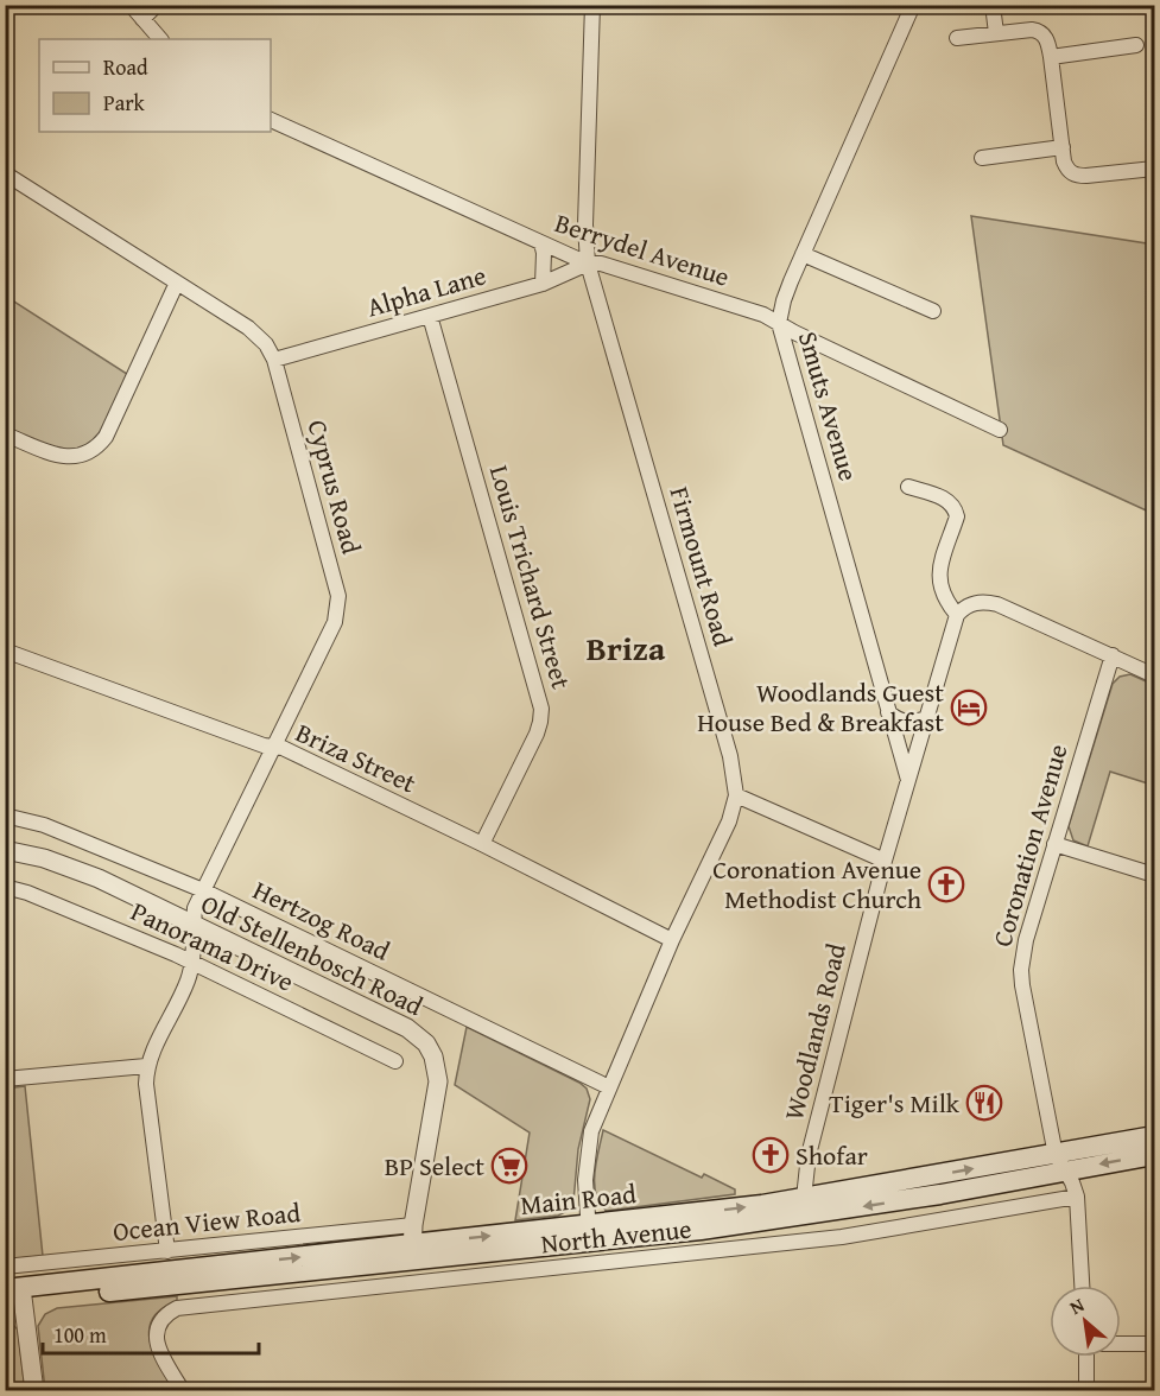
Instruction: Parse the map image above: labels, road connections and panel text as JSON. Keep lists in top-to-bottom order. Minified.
{"streets":{"main road":["Main Road"],"street":["Berrydel Avenue","Alpha Lane","Smuts Avenue","Cyprus Road","Firmount Road","Louis Trichard Street","Briza Street","Coronation Avenue","Hertzog Road","Panorama Drive","Old Stellenbosch Road","Woodlands Road","Ocean View Road","North Avenue"]},"crossings":[["Berrydel Avenue","Alpha Lane"],["Berrydel Avenue","Smuts Avenue"],["Berrydel Avenue","Firmount Road"],["Alpha Lane","Cyprus Road"],["Alpha Lane","Firmount Road"],["Alpha Lane","Louis Trichard Street"],["Smuts Avenue","Woodlands Road"],["Cyprus Road","Briza Street"],["Cyprus Road","Hertzog Road"],["Cyprus Road","Panorama Drive"],["Cyprus Road","Old Stellenbosch Road"],["Firmount Road","Briza Street"],["Firmount Road","Hertzog Road"],["Firmount Road","Main Road"],["Louis Trichard Street","Briza Street"],["Coronation Avenue","Main Road"],["Coronation Avenue","North Avenue"],["Old Stellenbosch Road","Main Road"],["Old Stellenbosch Road","Ocean View Road"],["Woodlands Road","Main Road"],["Main Road","Ocean View Road"]],"districts":["Briza"],"places":{"hotel":["Woodlands Guest House Bed & Breakfast"],"church":["Coronation Avenue Methodist Church","Shofar"],"restaurant":["Tiger's Milk"],"supermarket":["BP Select"]},"legend":["Road","Park"],"scale_bar":"100 m","north":"top left"}
